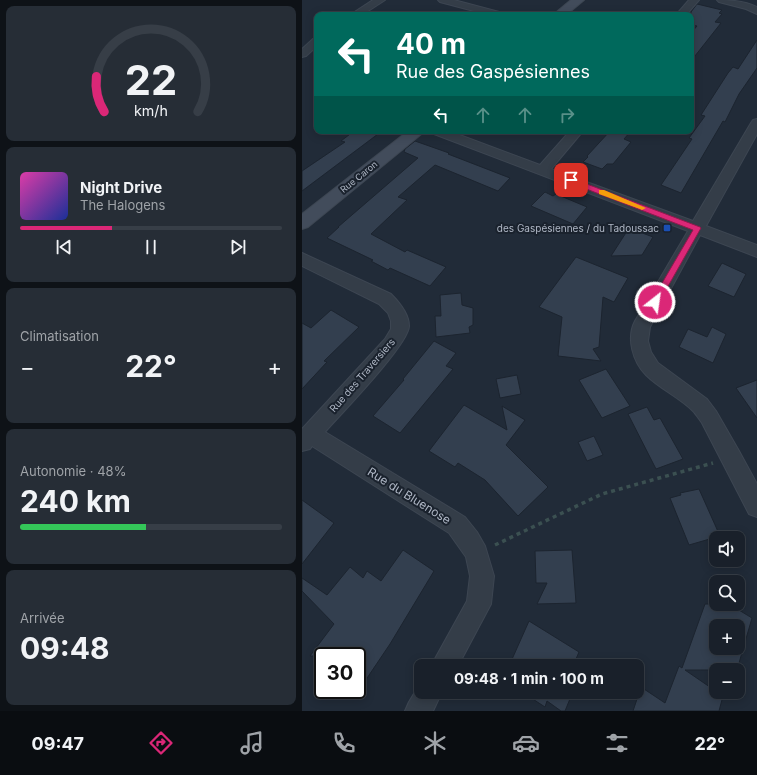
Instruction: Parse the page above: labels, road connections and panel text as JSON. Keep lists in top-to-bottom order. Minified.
{"streets":{"street":["Rue Caron","Rue des Traversiers","Rue du Bluenose"]},"crossings":[["Rue des Traversiers","Rue du Bluenose"]],"places":{"transit":["des Gaspésiennes / du Tadoussac"]},"page":{"turn":["40 m","Rue des Gaspésiennes"],"song":["Night Drive","The Halogens"],"tile":["Climatisation",["Autonomie · 48%","240 km"],["Arrivée","09:48"]],"heat":["−","22°","+"],"map_buttons":["+","−"],"limit":"30","trip":"09:48 · 1 min · 100 m","tabs":["09:47","22°"],"gauge":["22","km/h"]}}
